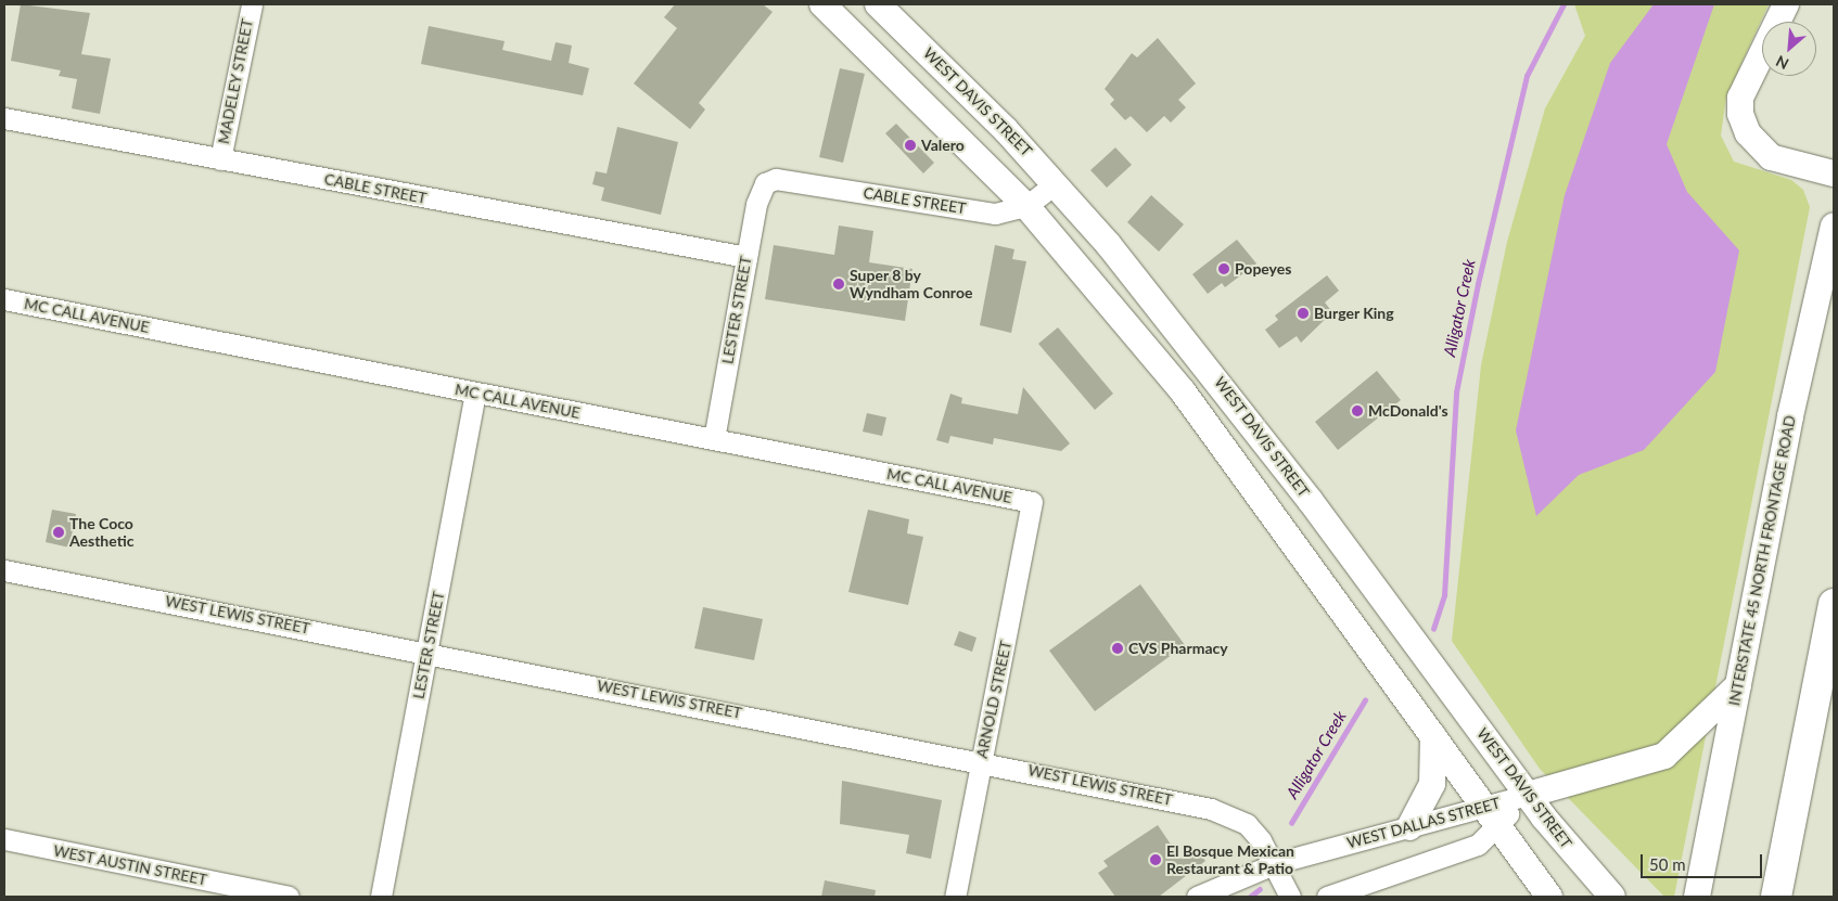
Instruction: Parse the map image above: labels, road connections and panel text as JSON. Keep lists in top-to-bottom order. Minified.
{"streets":{"main road":["WEST DAVIS STREET","INTERSTATE 45 NORTH FRONTAGE ROAD"],"street":["MADELEY STREET","CABLE STREET","LESTER STREET","MC CALL AVENUE","WEST LEWIS STREET","ARNOLD STREET","WEST DALLAS STREET","WEST AUSTIN STREET"]},"crossings":[["MADELEY STREET","CABLE STREET"],["WEST DAVIS STREET","CABLE STREET"],["WEST DAVIS STREET","WEST DALLAS STREET"],["CABLE STREET","LESTER STREET"],["LESTER STREET","MC CALL AVENUE"],["LESTER STREET","WEST LEWIS STREET"],["MC CALL AVENUE","ARNOLD STREET"],["WEST LEWIS STREET","ARNOLD STREET"],["WEST LEWIS STREET","WEST DALLAS STREET"]],"water":["Alligator Creek"],"places":["Valero","Popeyes","Super 8 by Wyndham Conroe","Burger King","McDonald's","The Coco Aesthetic","CVS Pharmacy","El Bosque Mexican Restaurant & Patio"],"scale_bar":"50 m","north":"bottom left"}
